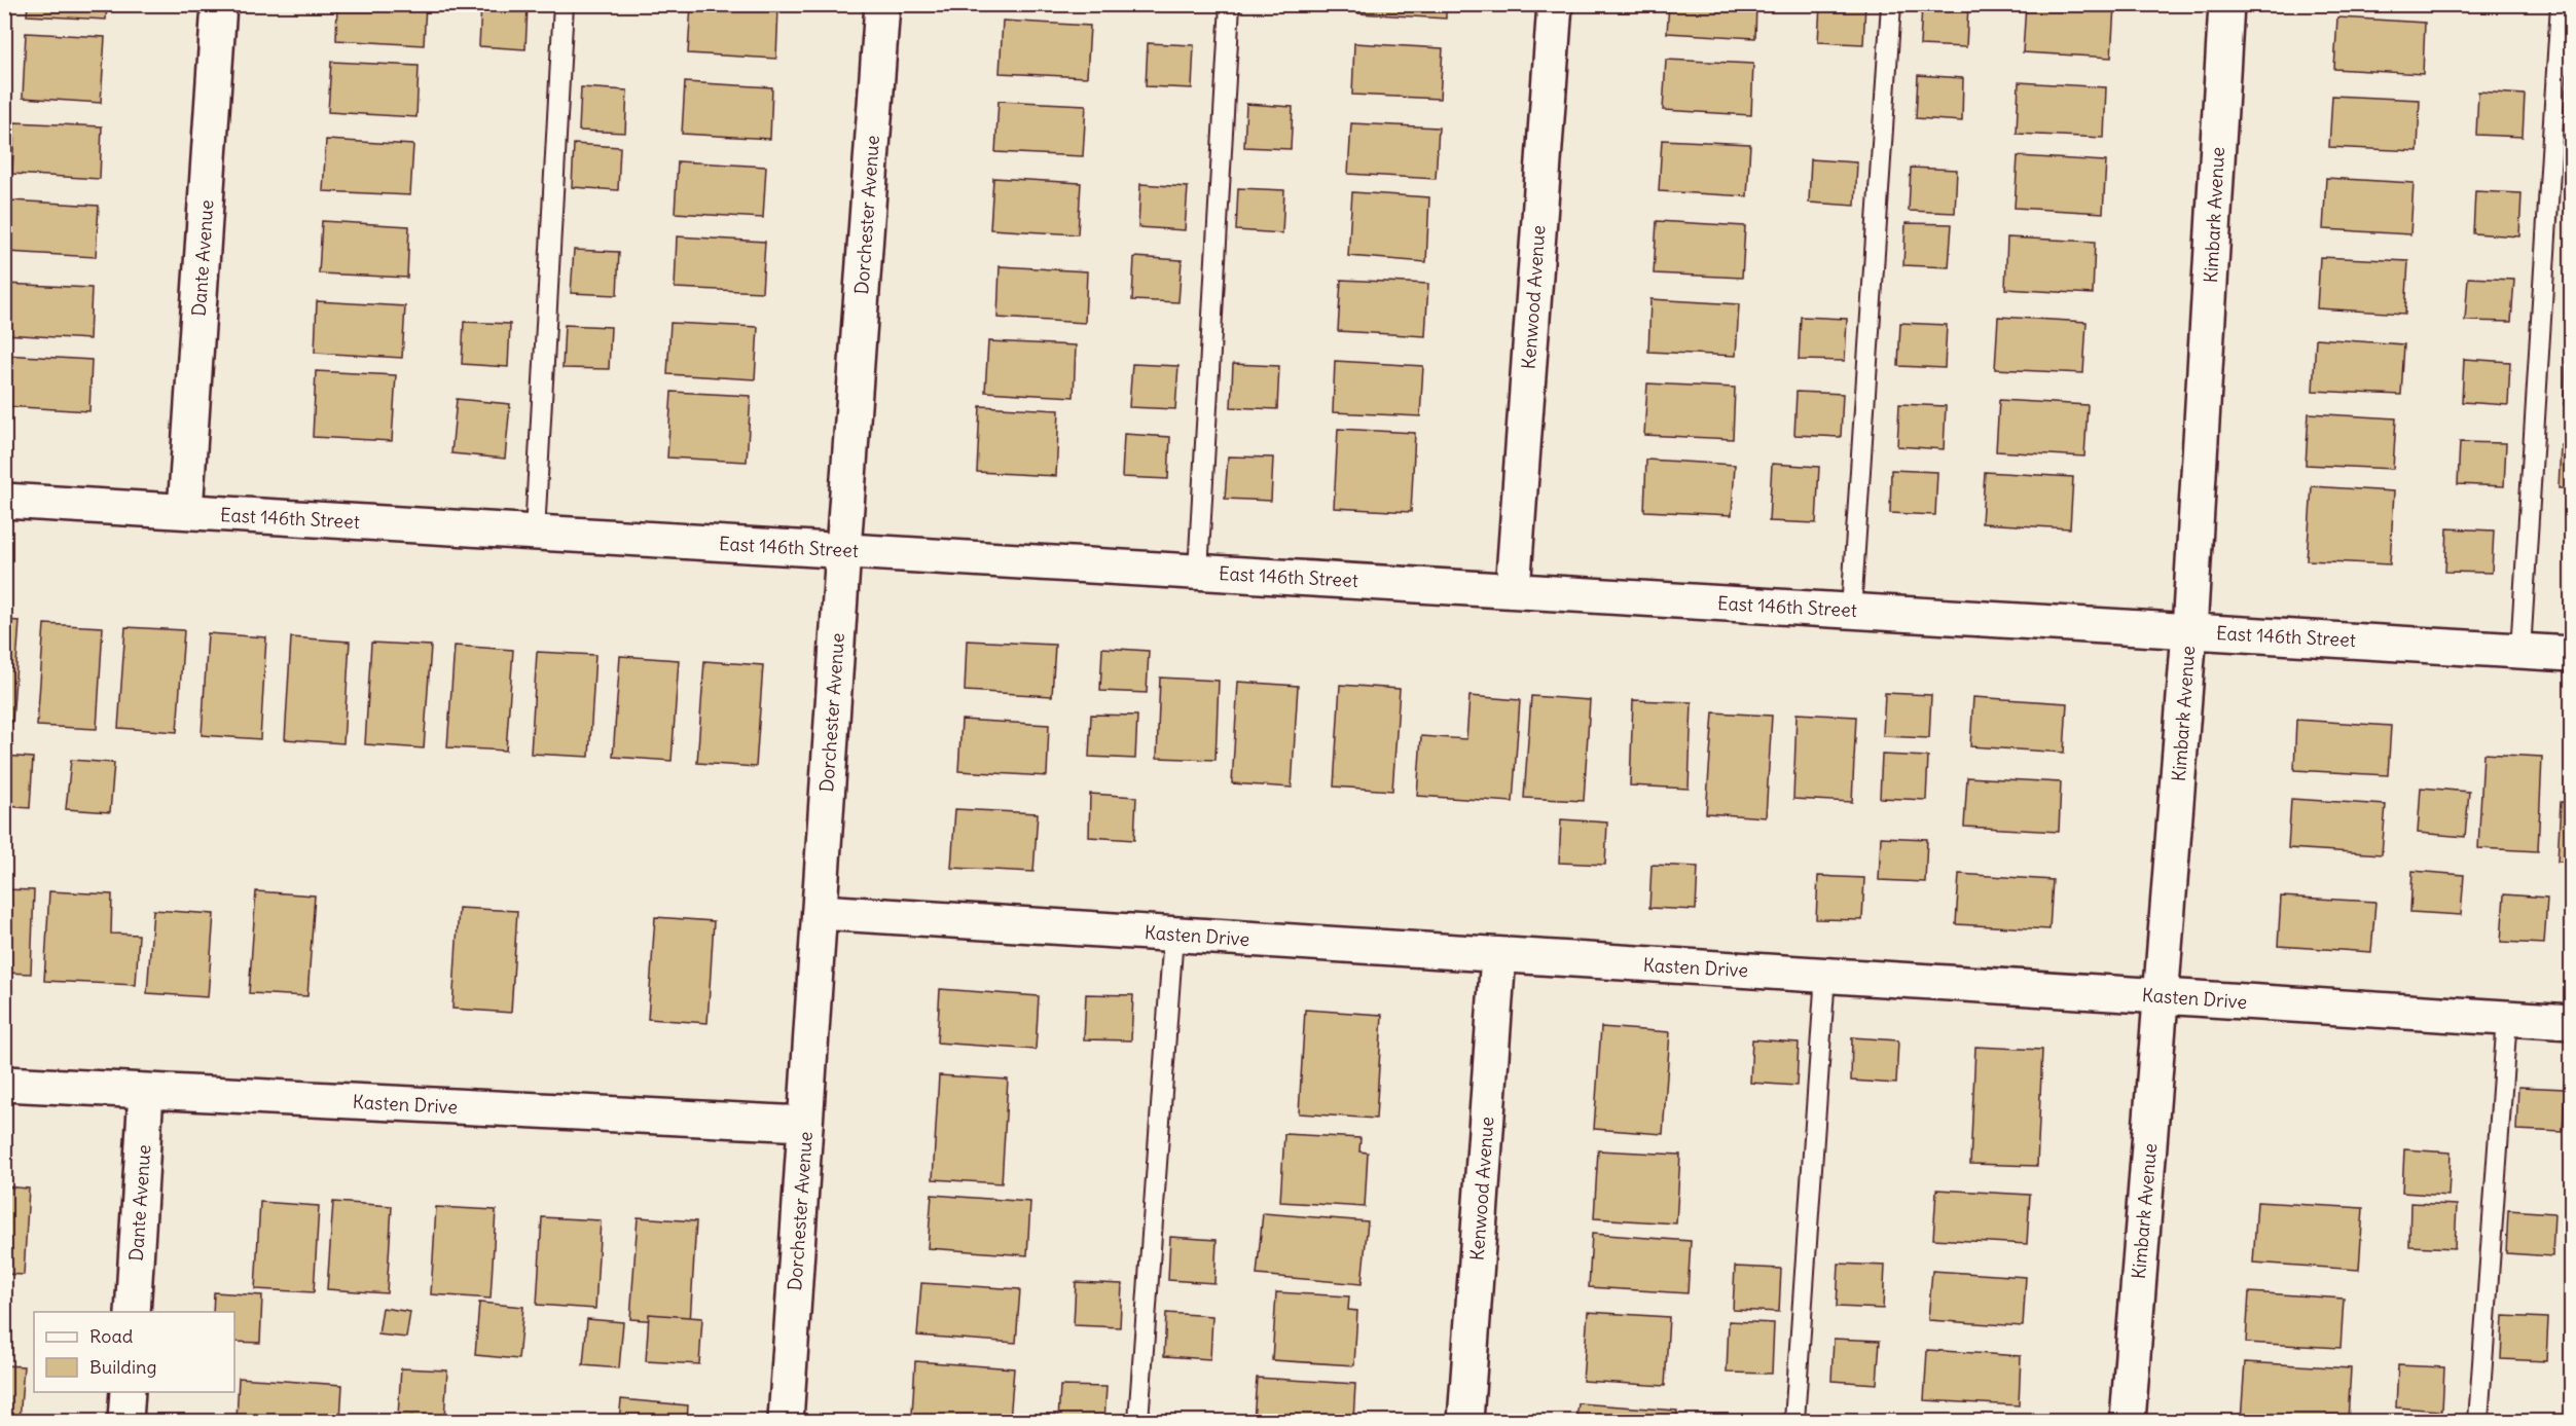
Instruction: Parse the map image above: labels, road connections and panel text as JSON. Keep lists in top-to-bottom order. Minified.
{"streets":{"street":["Dorchester Avenue","Kimbark Avenue","Dante Avenue","Kenwood Avenue","East 146th Street","Kasten Drive"]},"crossings":[["Dorchester Avenue","East 146th Street"],["Dorchester Avenue","Kasten Drive"],["Kimbark Avenue","East 146th Street"],["Kimbark Avenue","Kasten Drive"],["Dante Avenue","East 146th Street"],["Dante Avenue","Kasten Drive"],["Kenwood Avenue","East 146th Street"],["Kenwood Avenue","Kasten Drive"]],"legend":["Road","Building"]}
